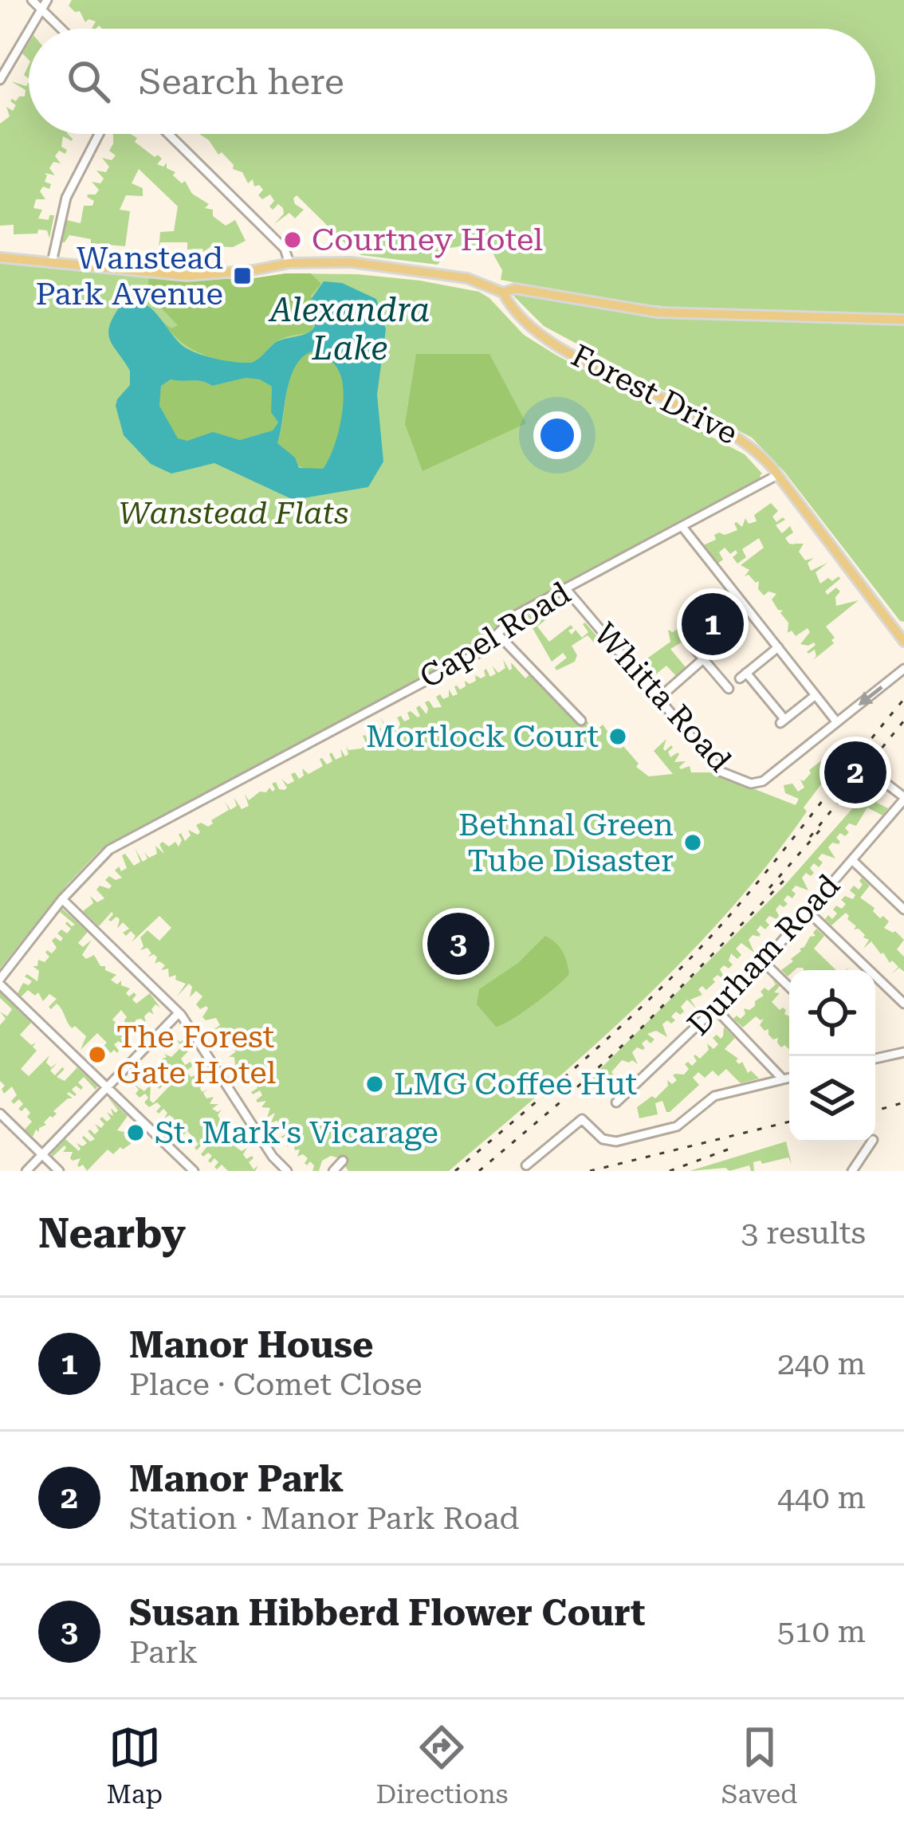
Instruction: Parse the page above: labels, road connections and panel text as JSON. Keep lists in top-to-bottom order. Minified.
{"streets":{"main road":["Forest Drive"],"street":["Capel Road","Whitta Road","Durham Road"]},"crossings":[["Forest Drive","Capel Road"],["Capel Road","Whitta Road"]],"water":["Alexandra Lake"],"parks":["Wanstead Flats"],"places":{"other":["Courtney Hotel","Mortlock Court","Bethnal Green Tube Disaster","The Forest Gate Hotel","LMG Coffee Hut","St. Mark's Vicarage"],"transit":["Wanstead Park Avenue"]},"page":{"search":"Search here","pins":["1","2","3"],"heading":["Nearby","3 results"],"list":[{"mark":"1","name":"Manor House","note":"Place · Comet Close","value":"240 m"},{"mark":"2","name":"Manor Park","note":"Station · Manor Park Road","value":"440 m"},{"mark":"3","name":"Susan Hibberd Flower Court","note":"Park","value":"510 m"}],"nav":["Map","Directions","Saved"]}}
